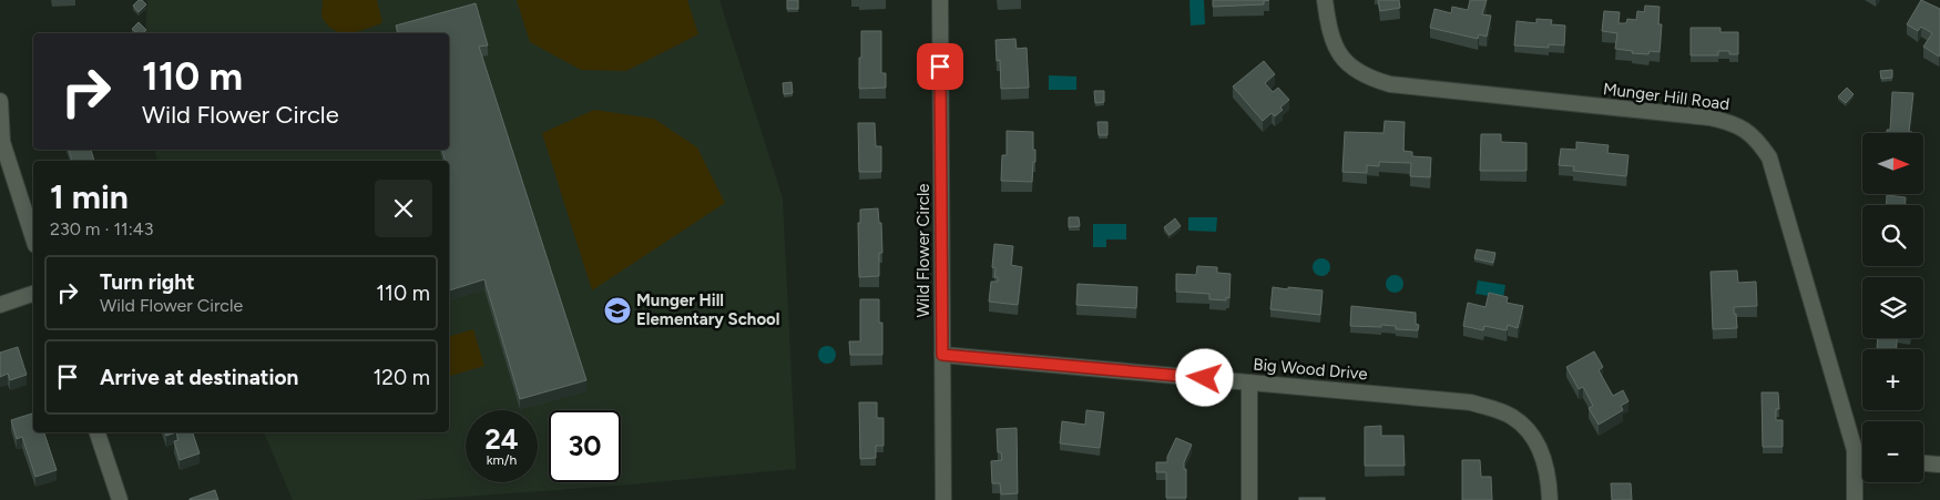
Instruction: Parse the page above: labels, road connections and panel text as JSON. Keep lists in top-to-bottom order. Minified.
{"streets":{"street":["Munger Hill Road","Wild Flower Circle","Big Wood Drive"]},"crossings":[["Wild Flower Circle","Big Wood Drive"]],"places":{"school or university":["Munger Hill Elementary School"]},"north":"right","page":{"turn":["110 m","Wild Flower Circle"],"map_buttons":["+","−"],"heading":["1 min","230 m · 11:43"],"list":[{"name":"Turn right","note":"Wild Flower Circle","value":"110 m"},{"name":"Arrive at destination","value":"120 m"}],"speed":"24 km/h","limit":"30"}}
